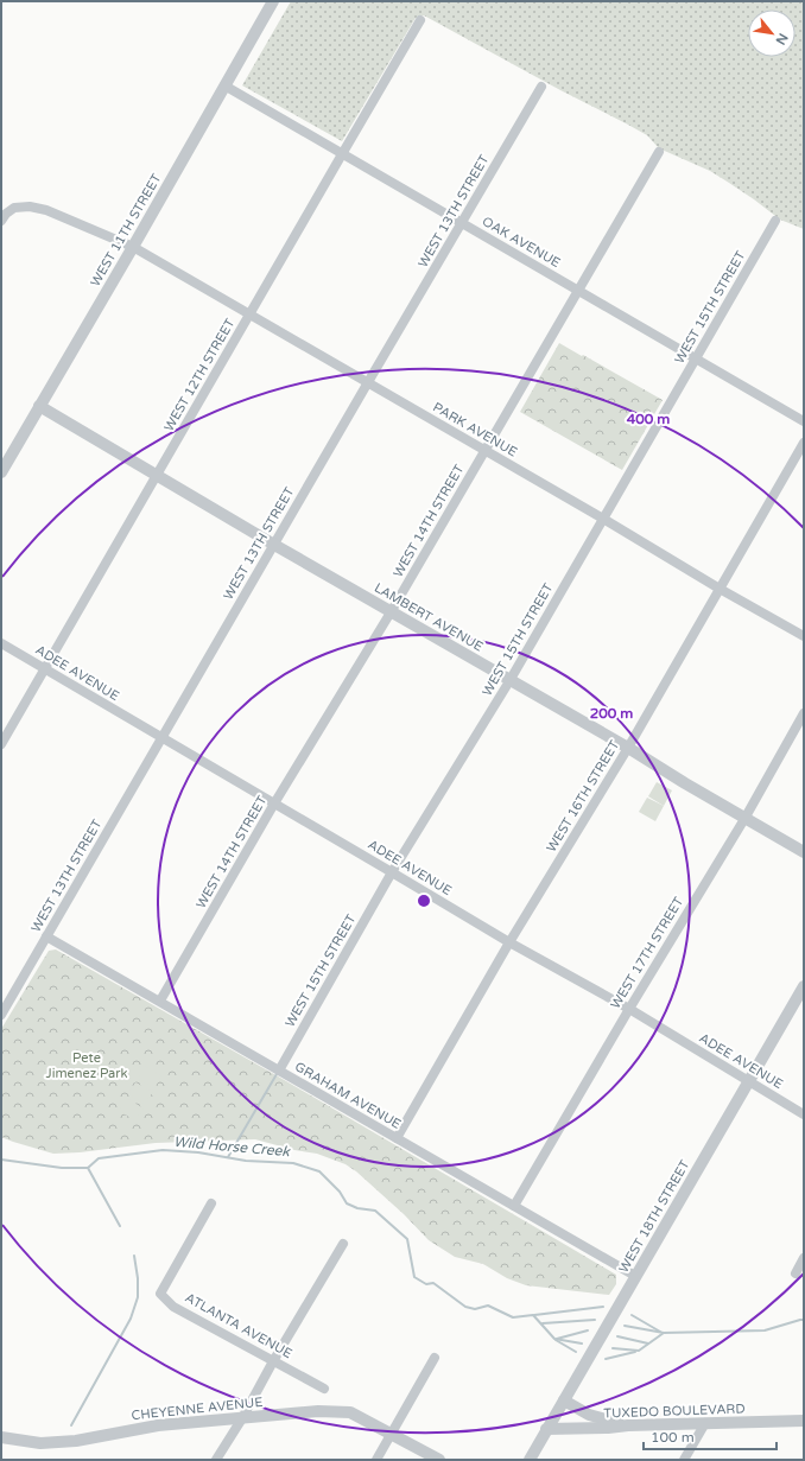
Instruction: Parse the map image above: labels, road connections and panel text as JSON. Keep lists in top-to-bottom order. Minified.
{"streets":{"street":["WEST 13TH STREET","WEST 11TH STREET","OAK AVENUE","WEST 15TH STREET","WEST 12TH STREET","PARK AVENUE","WEST 14TH STREET","LAMBERT AVENUE","ADEE AVENUE","WEST 16TH STREET","WEST 17TH STREET","GRAHAM AVENUE","WEST 18TH STREET","ATLANTA AVENUE","CHEYENNE AVENUE","TUXEDO BOULEVARD"]},"crossings":[["WEST 13TH STREET","OAK AVENUE"],["WEST 13TH STREET","PARK AVENUE"],["WEST 13TH STREET","LAMBERT AVENUE"],["WEST 13TH STREET","ADEE AVENUE"],["WEST 13TH STREET","GRAHAM AVENUE"],["WEST 11TH STREET","OAK AVENUE"],["WEST 11TH STREET","PARK AVENUE"],["WEST 11TH STREET","LAMBERT AVENUE"],["OAK AVENUE","WEST 15TH STREET"],["OAK AVENUE","WEST 12TH STREET"],["OAK AVENUE","WEST 14TH STREET"],["WEST 15TH STREET","PARK AVENUE"],["WEST 15TH STREET","LAMBERT AVENUE"],["WEST 15TH STREET","ADEE AVENUE"],["WEST 15TH STREET","GRAHAM AVENUE"],["WEST 12TH STREET","PARK AVENUE"],["WEST 12TH STREET","LAMBERT AVENUE"],["WEST 12TH STREET","ADEE AVENUE"],["PARK AVENUE","WEST 14TH STREET"],["PARK AVENUE","WEST 16TH STREET"],["WEST 14TH STREET","LAMBERT AVENUE"],["WEST 14TH STREET","ADEE AVENUE"],["WEST 14TH STREET","GRAHAM AVENUE"],["LAMBERT AVENUE","WEST 16TH STREET"],["LAMBERT AVENUE","WEST 17TH STREET"],["ADEE AVENUE","WEST 16TH STREET"],["ADEE AVENUE","WEST 17TH STREET"],["ADEE AVENUE","WEST 18TH STREET"],["WEST 16TH STREET","GRAHAM AVENUE"],["WEST 17TH STREET","GRAHAM AVENUE"],["GRAHAM AVENUE","WEST 18TH STREET"],["WEST 18TH STREET","TUXEDO BOULEVARD"]],"water":["Wild Horse Creek"],"parks":["Pete Jimenez Park"],"scale_bar":"100 m","north":"bottom right","rings":["400 m","200 m"]}
